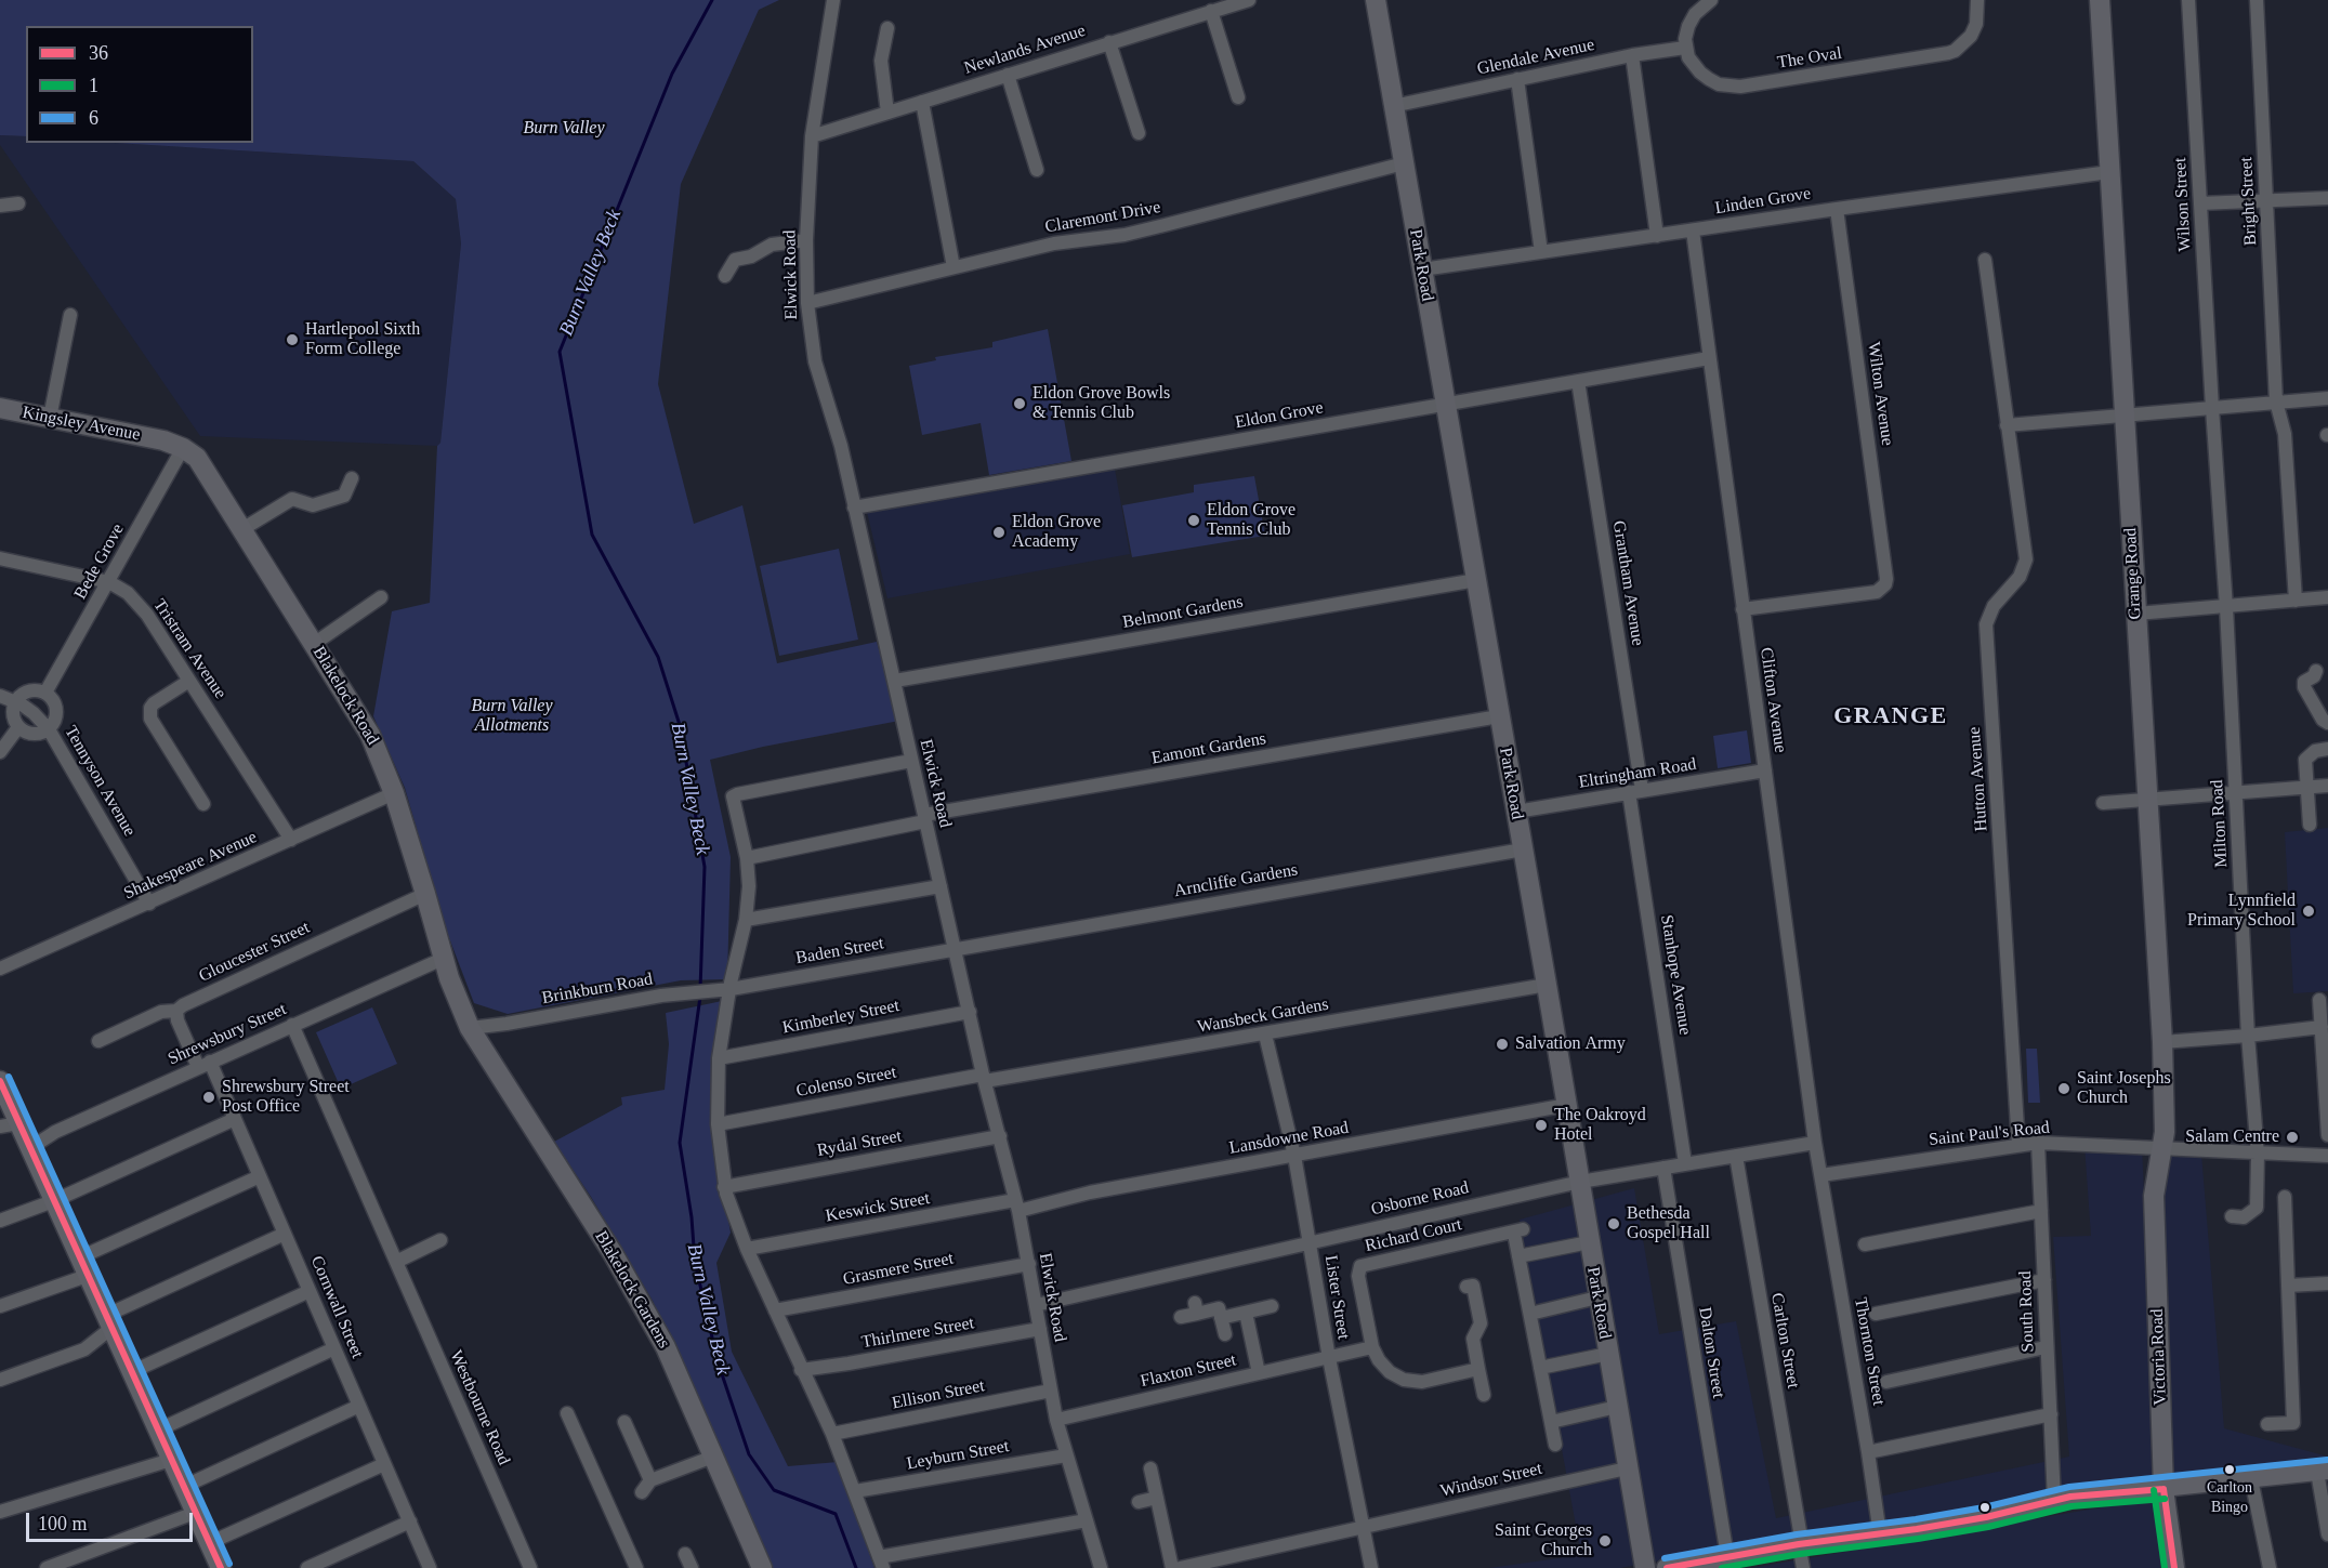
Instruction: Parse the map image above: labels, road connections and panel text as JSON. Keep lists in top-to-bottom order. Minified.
{"streets":{"street":["Newlands Avenue","Glendale Avenue","The Oval","Linden Grove","Bright Street","Wilson Street","Claremont Drive","Park Road","Elwick Road","Wilton Avenue","Eldon Grove","Kingsley Avenue","Bede Grove","Grange Road","Grantham Avenue","Belmont Gardens","Tristram Avenue","Blakelock Road","Clifton Avenue","Eamont Gardens","Eltringham Road","Hutton Avenue","Tennyson Avenue","Milton Road","Shakespeare Avenue","Arncliffe Gardens","Baden Street","Gloucester Street","Stanhope Avenue","Brinkburn Road","Wansbeck Gardens","Kimberley Street","Shrewsbury Street","Colenso Street","Saint Paul's Road","Lansdowne Road","Rydal Street","Osborne Road","Keswick Street","Richard Court","Grasmere Street","Blakelock Gardens","Lister Street","Cornwall Street","South Road","Thirlmere Street","Carlton Street","Thornton Street","Dalton Street","Victoria Road","Flaxton Street","Ellison Street","Westbourne Road","Leyburn Street","Windsor Street"]},"crossings":[["Newlands Avenue","Elwick Road"],["Glendale Avenue","The Oval"],["Glendale Avenue","Park Road"],["Linden Grove","Park Road"],["Linden Grove","Wilton Avenue"],["Linden Grove","Grange Road"],["Linden Grove","Clifton Avenue"],["Wilson Street","Milton Road"],["Claremont Drive","Park Road"],["Claremont Drive","Elwick Road"],["Park Road","Eldon Grove"],["Park Road","Belmont Gardens"],["Park Road","Eamont Gardens"],["Park Road","Eltringham Road"],["Park Road","Arncliffe Gardens"],["Park Road","Wansbeck Gardens"],["Park Road","Lansdowne Road"],["Park Road","Osborne Road"],["Park Road","Windsor Street"],["Elwick Road","Eldon Grove"],["Elwick Road","Belmont Gardens"],["Elwick Road","Eamont Gardens"],["Elwick Road","Arncliffe Gardens"],["Elwick Road","Baden Street"],["Elwick Road","Wansbeck Gardens"],["Elwick Road","Kimberley Street"],["Elwick Road","Colenso Street"],["Elwick Road","Lansdowne Road"],["Elwick Road","Rydal Street"],["Elwick Road","Osborne Road"],["Elwick Road","Keswick Street"],["Elwick Road","Grasmere Street"],["Elwick Road","Thirlmere Street"],["Elwick Road","Flaxton Street"],["Elwick Road","Ellison Street"],["Elwick Road","Leyburn Street"],["Wilton Avenue","Clifton Avenue"],["Eldon Grove","Grantham Avenue"],["Eldon Grove","Clifton Avenue"],["Kingsley Avenue","Blakelock Road"],["Bede Grove","Tristram Avenue"],["Bede Grove","Blakelock Road"],["Grange Road","Saint Paul's Road"],["Grange Road","Victoria Road"],["Grantham Avenue","Eltringham Road"],["Grantham Avenue","Stanhope Avenue"],["Tristram Avenue","Shakespeare Avenue"],["Blakelock Road","Shakespeare Avenue"],["Blakelock Road","Gloucester Street"],["Blakelock Road","Brinkburn Road"],["Blakelock Road","Shrewsbury Street"],["Blakelock Road","Blakelock Gardens"],["Clifton Avenue","Eltringham Road"],["Clifton Avenue","Saint Paul's Road"],["Clifton Avenue","Osborne Road"],["Clifton Avenue","Thornton Street"],["Eltringham Road","Stanhope Avenue"],["Hutton Avenue","Saint Paul's Road"],["Tennyson Avenue","Shakespeare Avenue"],["Milton Road","Saint Paul's Road"],["Arncliffe Gardens","Baden Street"],["Baden Street","Brinkburn Road"],["Gloucester Street","Cornwall Street"],["Stanhope Avenue","Osborne Road"],["Brinkburn Road","Blakelock Gardens"],["Wansbeck Gardens","Colenso Street"],["Wansbeck Gardens","Lister Street"],["Shrewsbury Street","Cornwall Street"],["Shrewsbury Street","Westbourne Road"],["Saint Paul's Road","South Road"],["Saint Paul's Road","Thornton Street"],["Saint Paul's Road","Victoria Road"],["Lansdowne Road","Keswick Street"],["Lansdowne Road","Lister Street"],["Osborne Road","Lister Street"],["Osborne Road","Carlton Street"],["Osborne Road","Dalton Street"],["Richard Court","Flaxton Street"],["Lister Street","Flaxton Street"],["Lister Street","Windsor Street"]],"districts":["GRANGE"],"water":["Burn Valley Beck"],"parks":["Burn Valley","Burn Valley Allotments"],"places":["Hartlepool Sixth Form College","Eldon Grove Bowls & Tennis Club","Eldon Grove Tennis Club","Eldon Grove Academy","Lynnfield Primary School","Salvation Army","Saint Josephs Church","Shrewsbury Street Post Office","The Oakroyd Hotel","Salam Centre","Bethesda Gospel Hall","Carlton Bingo","Saint Georges Church"],"lines":["transit line 6","transit line 36","transit line 1"],"legend":["36","1","6"],"scale_bar":"100 m"}
